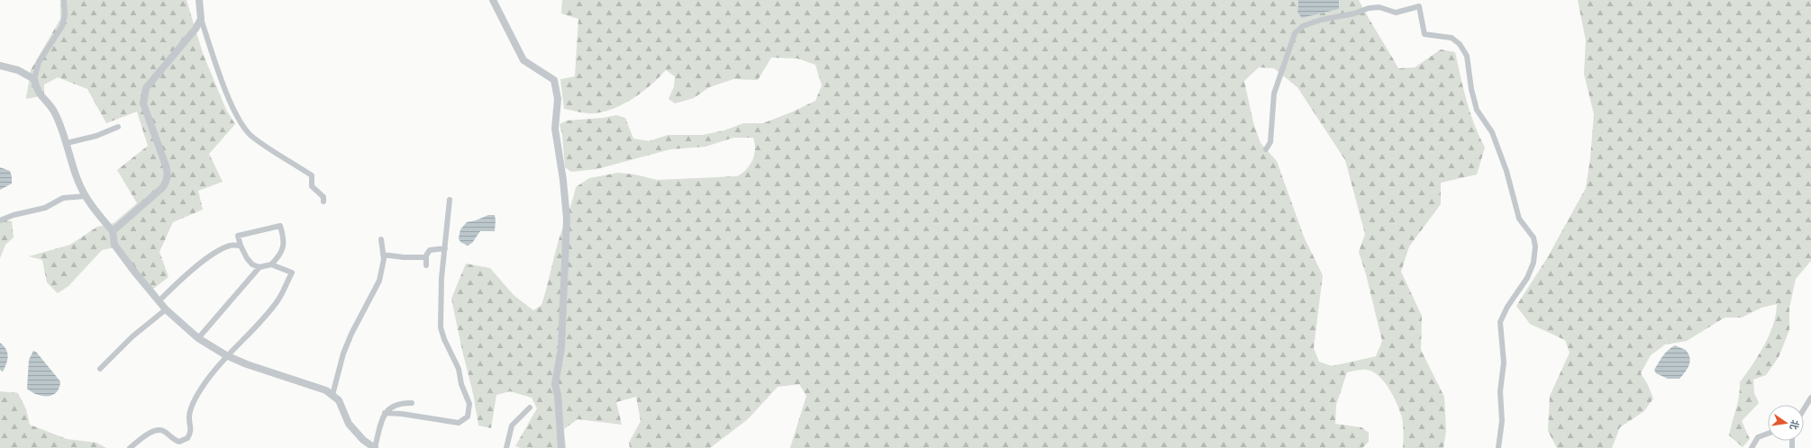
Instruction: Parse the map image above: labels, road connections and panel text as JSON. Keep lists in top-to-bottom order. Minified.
{"north":"right"}
